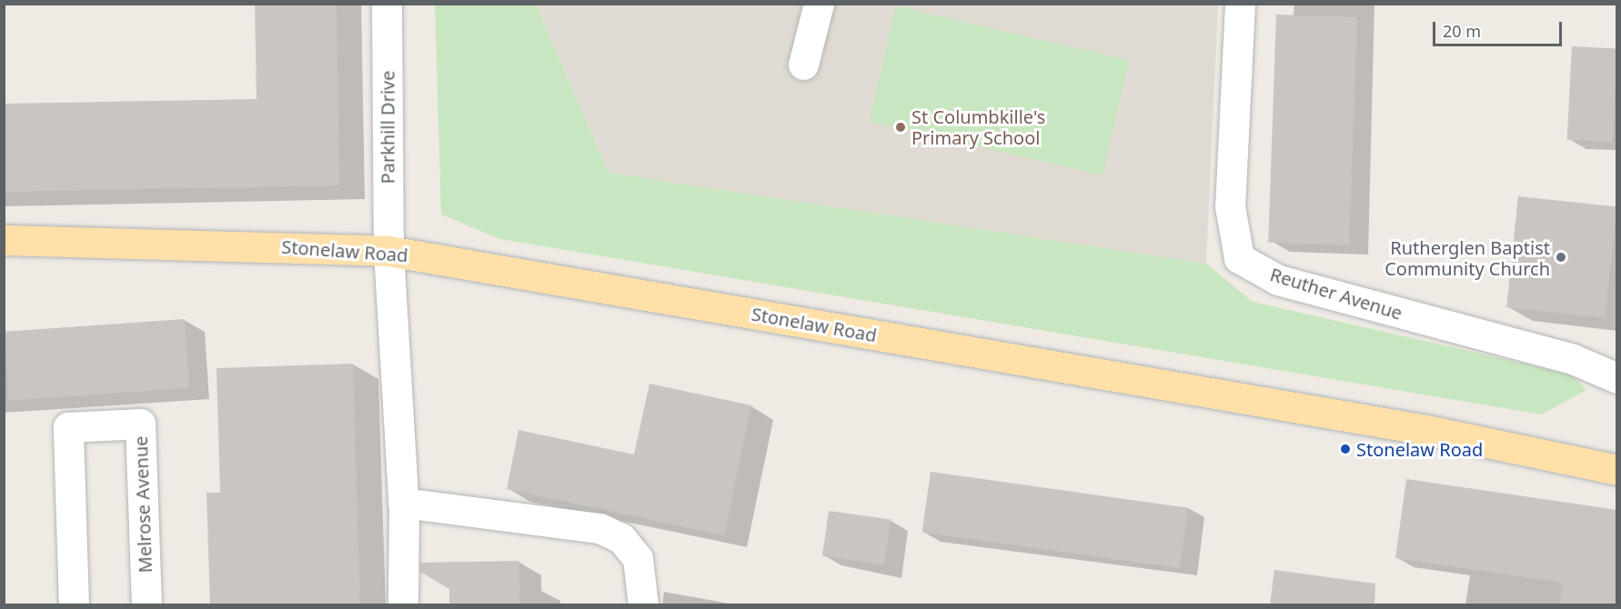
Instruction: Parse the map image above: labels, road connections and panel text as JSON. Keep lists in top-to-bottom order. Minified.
{"streets":{"main road":["Stonelaw Road"],"street":["Parkhill Drive","Reuther Avenue","Melrose Avenue"]},"crossings":[["Parkhill Drive","Stonelaw Road"]],"places":["St Columbkille's Primary School","Rutherglen Baptist Community Church","Stonelaw Road"],"scale_bar":"20 m"}
